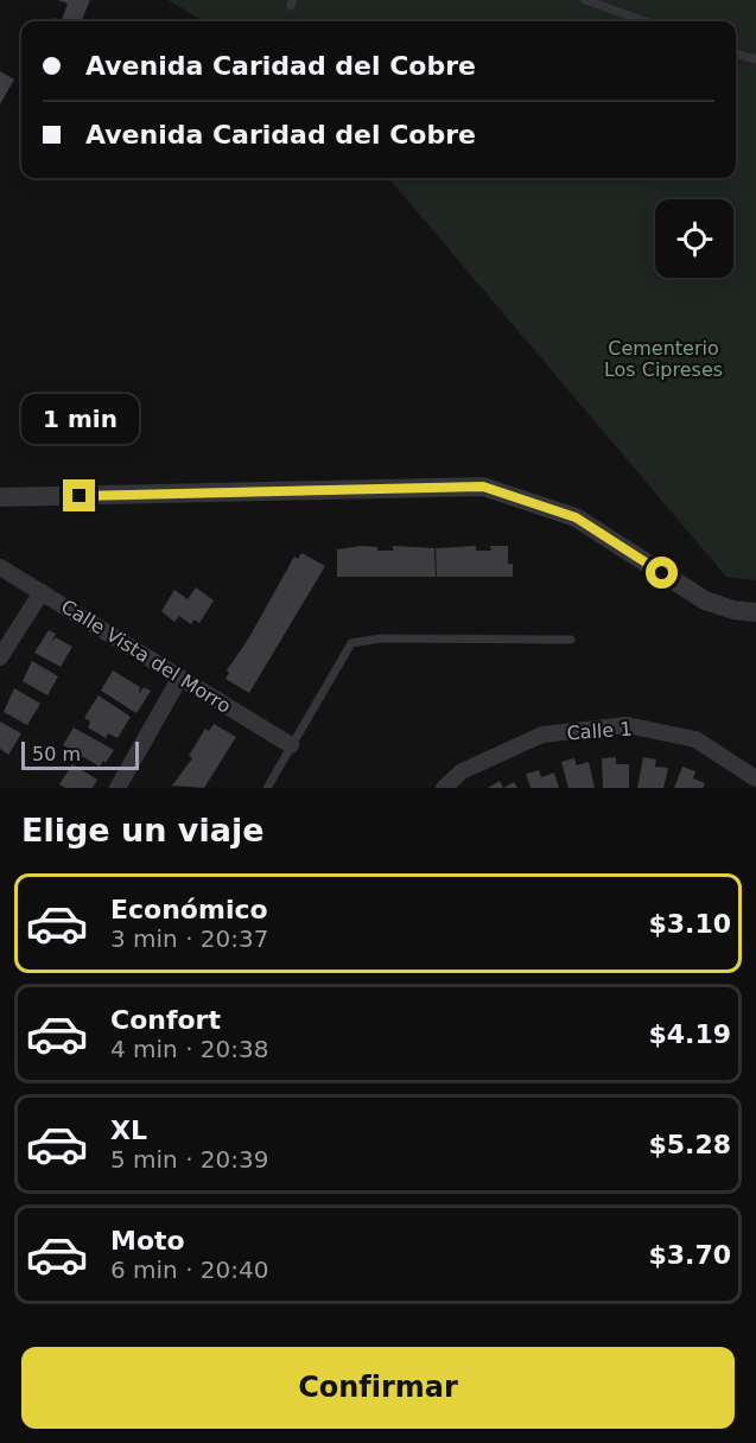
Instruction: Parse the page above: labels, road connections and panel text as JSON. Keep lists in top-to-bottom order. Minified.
{"streets":{"street":["Calle Vista del Morro","Calle 1"]},"parks":["Cementerio Los Cipreses"],"scale_bar":"50 m","page":{"banner":["Avenida Caridad del Cobre","Avenida Caridad del Cobre"],"bubble":"1 min","scale":"50 m","heading":"Elige un viaje","list":[{"name":"Económico","note":"3 min · 20:37","value":"$3.10"},{"name":"Confort","note":"4 min · 20:38","value":"$4.19"},{"name":"XL","note":"5 min · 20:39","value":"$5.28"},{"name":"Moto","note":"6 min · 20:40","value":"$3.70"}],"buttons":"Confirmar"}}
